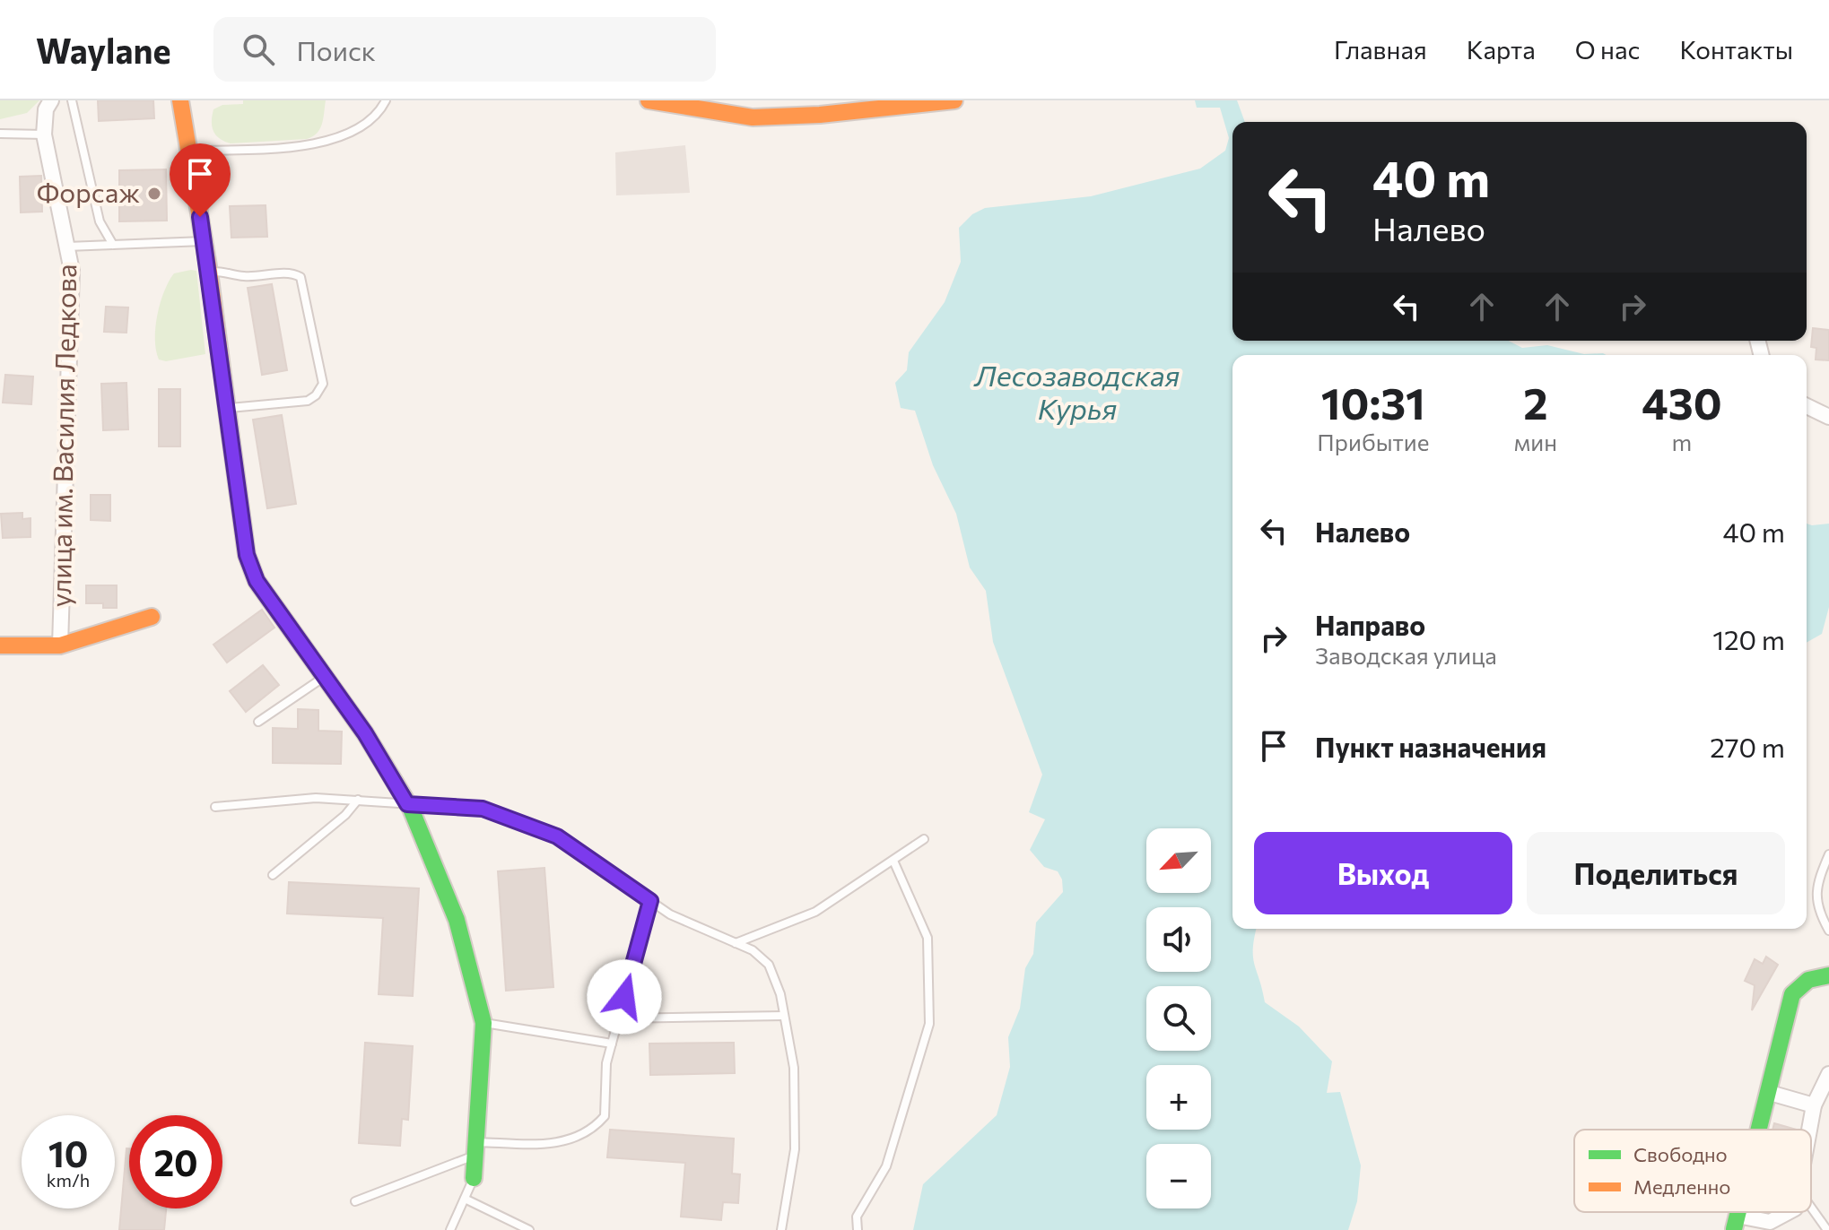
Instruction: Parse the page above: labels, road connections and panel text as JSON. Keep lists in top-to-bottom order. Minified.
{"streets":{"street":["улица им. Василия Ледкова"]},"water":["Лесозаводская Курья"],"places":["Форсаж"],"legend":["Свободно","Медленно"],"north":"bottom left","page":{"header":"Waylane","search":"Поиск","nav":["Главная","Карта","О нас","Контакты"],"turn":["40 m","Налево"],"eta":["10:31","Прибытие","2","мин","430","m"],"list":[{"name":"Налево","value":"40 m"},{"name":"Направо","note":"Заводская улица","value":"120 m"},{"name":"Пункт назначения","value":"270 m"}],"buttons":["Выход","Поделиться"],"map_buttons":["+","−"],"speed":"10 km/h","limit":"20"}}
